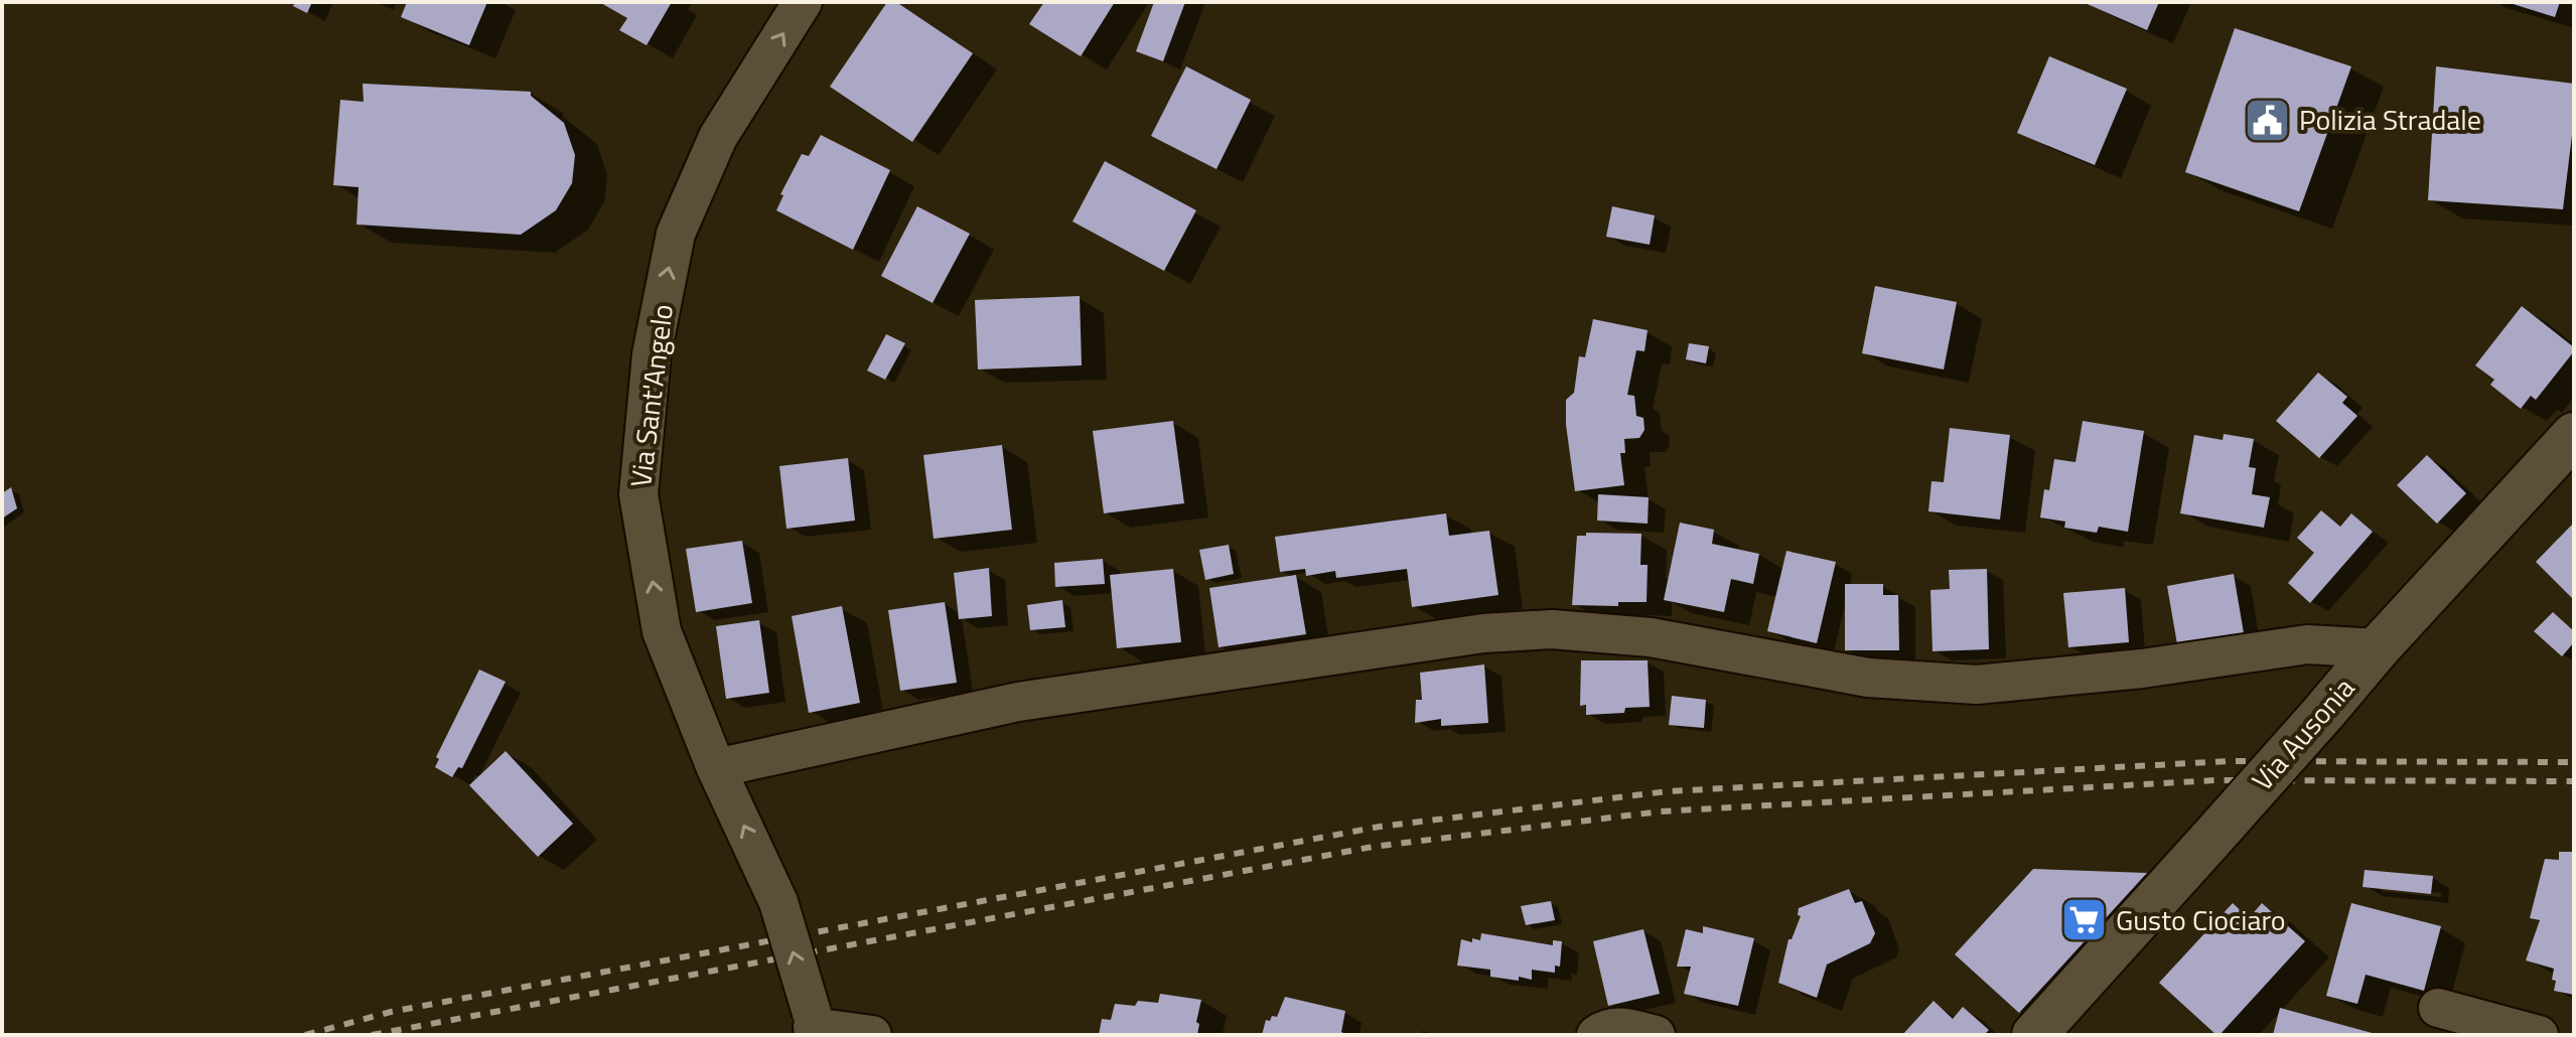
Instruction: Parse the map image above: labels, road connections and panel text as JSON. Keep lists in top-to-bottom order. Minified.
{"streets":{"street":["Via Sant'Angelo","Via Ausonia"]},"one_way":["Via Sant'Angelo"],"places":{"public building":["Polizia Stradale"],"supermarket":["Gusto Ciociaro"]}}
